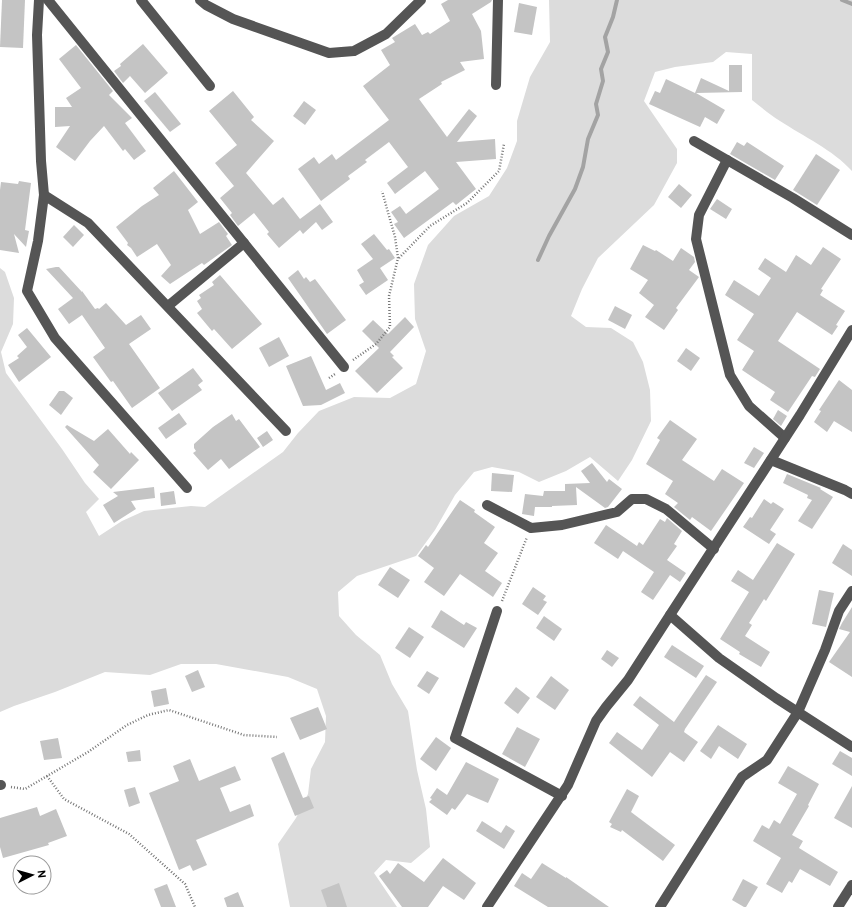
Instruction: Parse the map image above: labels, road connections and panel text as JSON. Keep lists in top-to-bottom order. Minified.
{"north":"right"}
